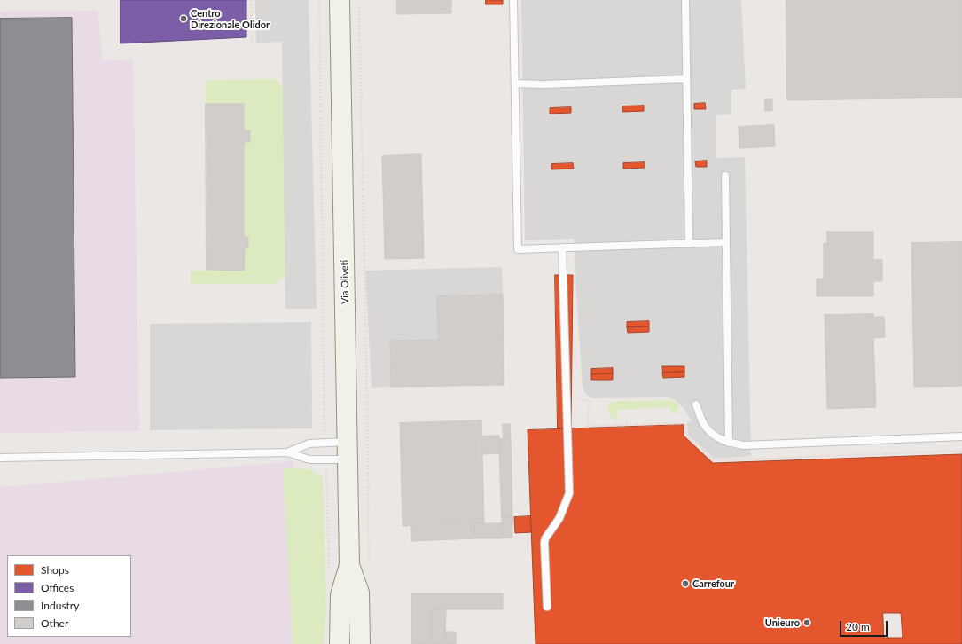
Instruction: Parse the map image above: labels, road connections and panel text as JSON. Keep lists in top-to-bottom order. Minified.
{"streets":{"main road":["Via Oliveti"]},"places":["Centro Direzionale Olidor","Carrefour","Unieuro"],"legend":["Shops","Offices","Industry","Other"],"scale_bar":"20 m"}
